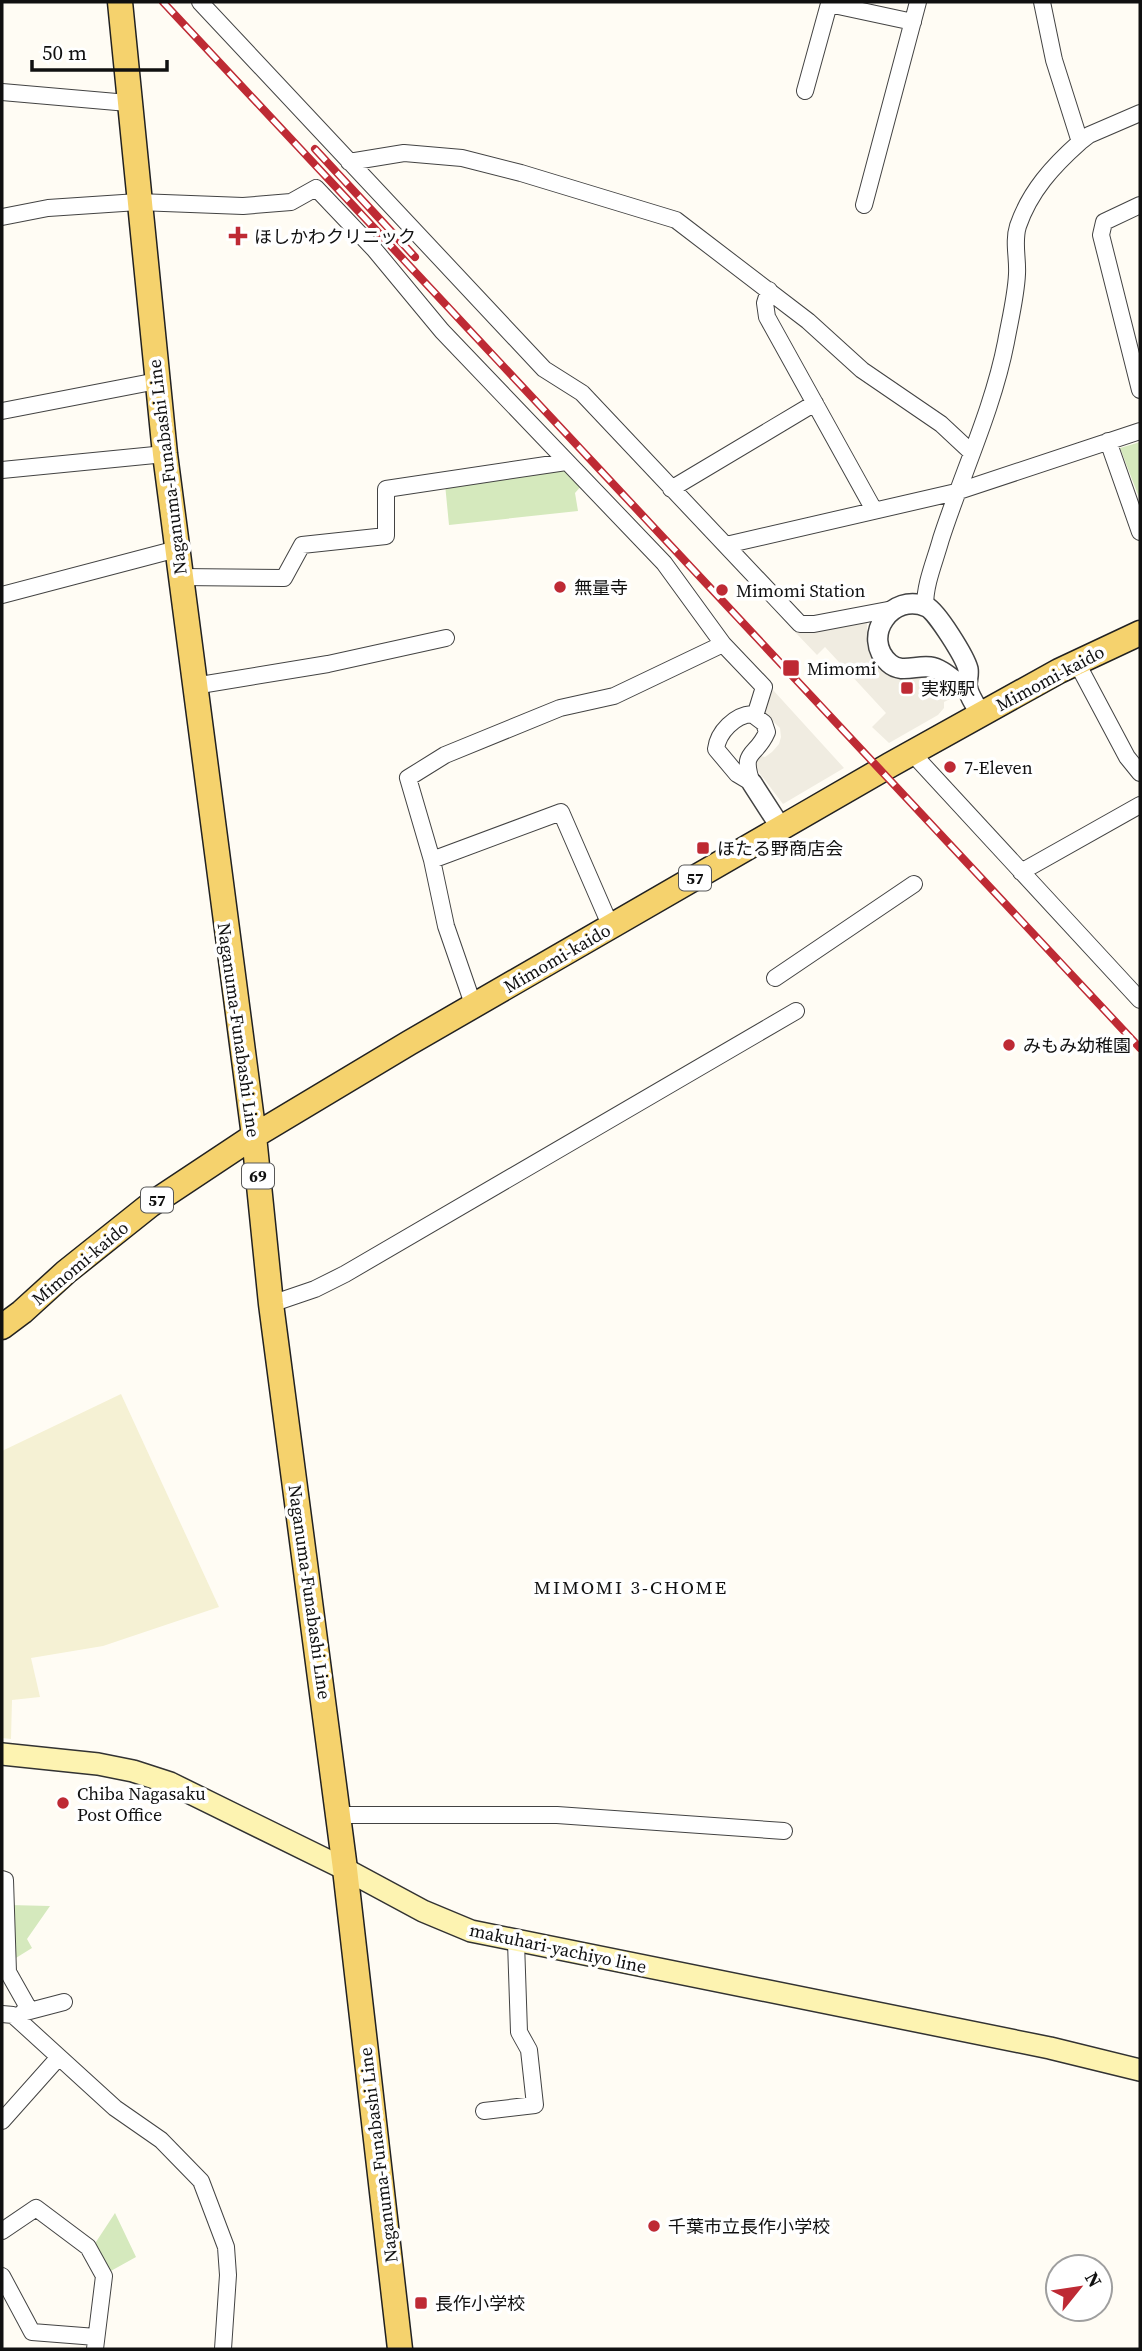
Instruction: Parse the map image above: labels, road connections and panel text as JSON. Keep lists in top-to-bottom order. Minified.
{"streets":{"main road":["Naganuma-Funabashi Line","Mimomi-kaido","57","69","makuhari-yachiyo line"]},"crossings":[["Naganuma-Funabashi Line","Mimomi-kaido"],["Naganuma-Funabashi Line","makuhari-yachiyo line"]],"districts":["MIMOMI 3-CHOME"],"places":{"health":["ほしかわクリニック"],"other":["無量寺","Mimomi Station","7-Eleven","みもみ幼稚園","Chiba Nagasaku Post Office","千葉市立長作小学校"],"transit":["Mimomi","実籾駅","ほたる野商店会","長作小学校"]},"scale_bar":"50 m","north":"top right"}
